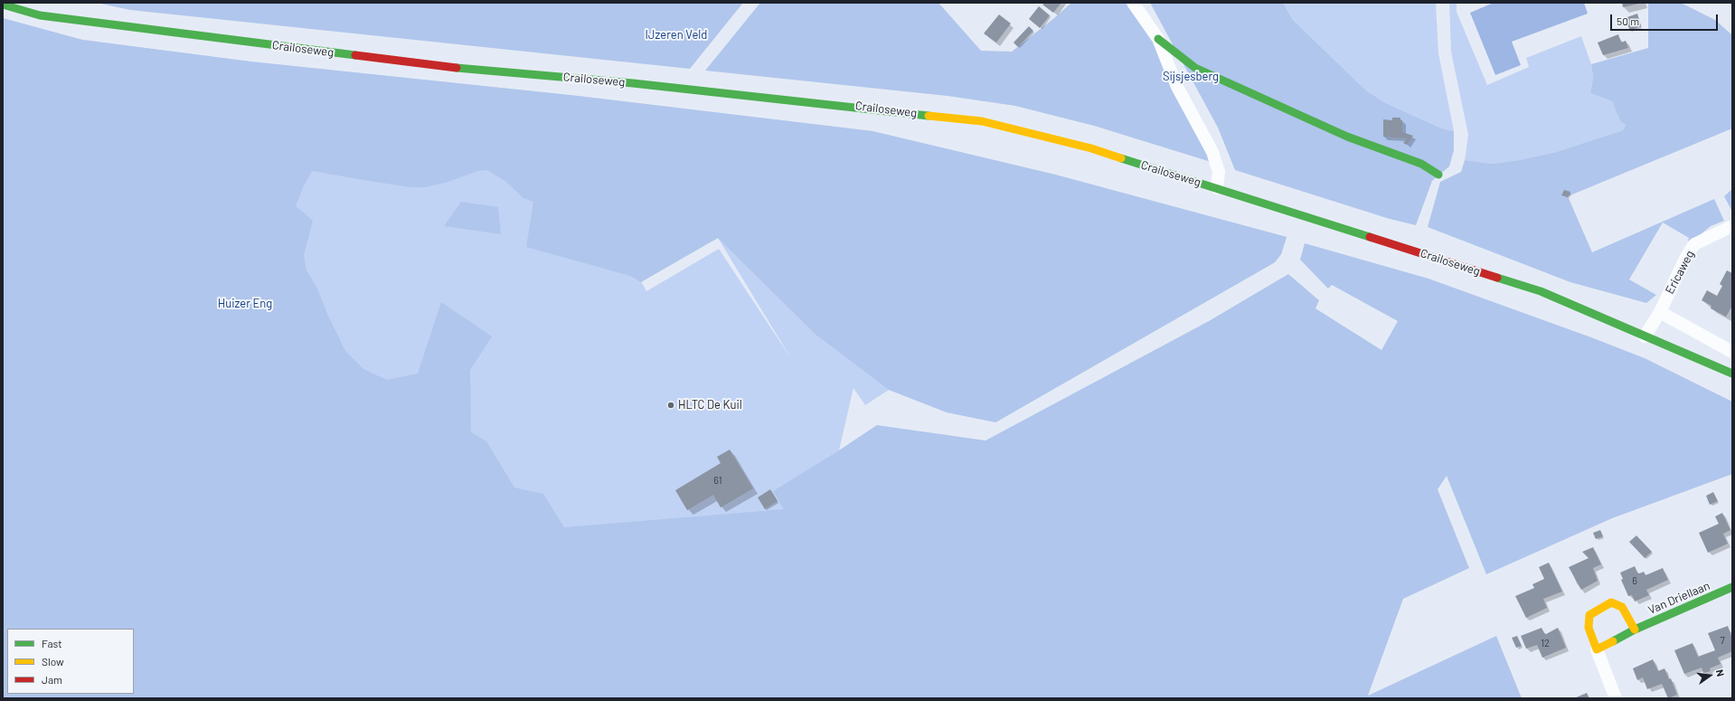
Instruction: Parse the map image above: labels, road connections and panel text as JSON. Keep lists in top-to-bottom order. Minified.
{"streets":{"main road":["Crailoseweg","Van Driellaan"],"street":["Ericaweg"]},"crossings":[["Crailoseweg","Ericaweg"]],"parks":["IJzeren Veld","Sijsjesberg","Huizer Eng"],"places":["HLTC De Kuil"],"house_numbers":["61","6","7","12"],"legend":["Fast","Slow","Jam"],"scale_bar":"50 m","north":"right"}
